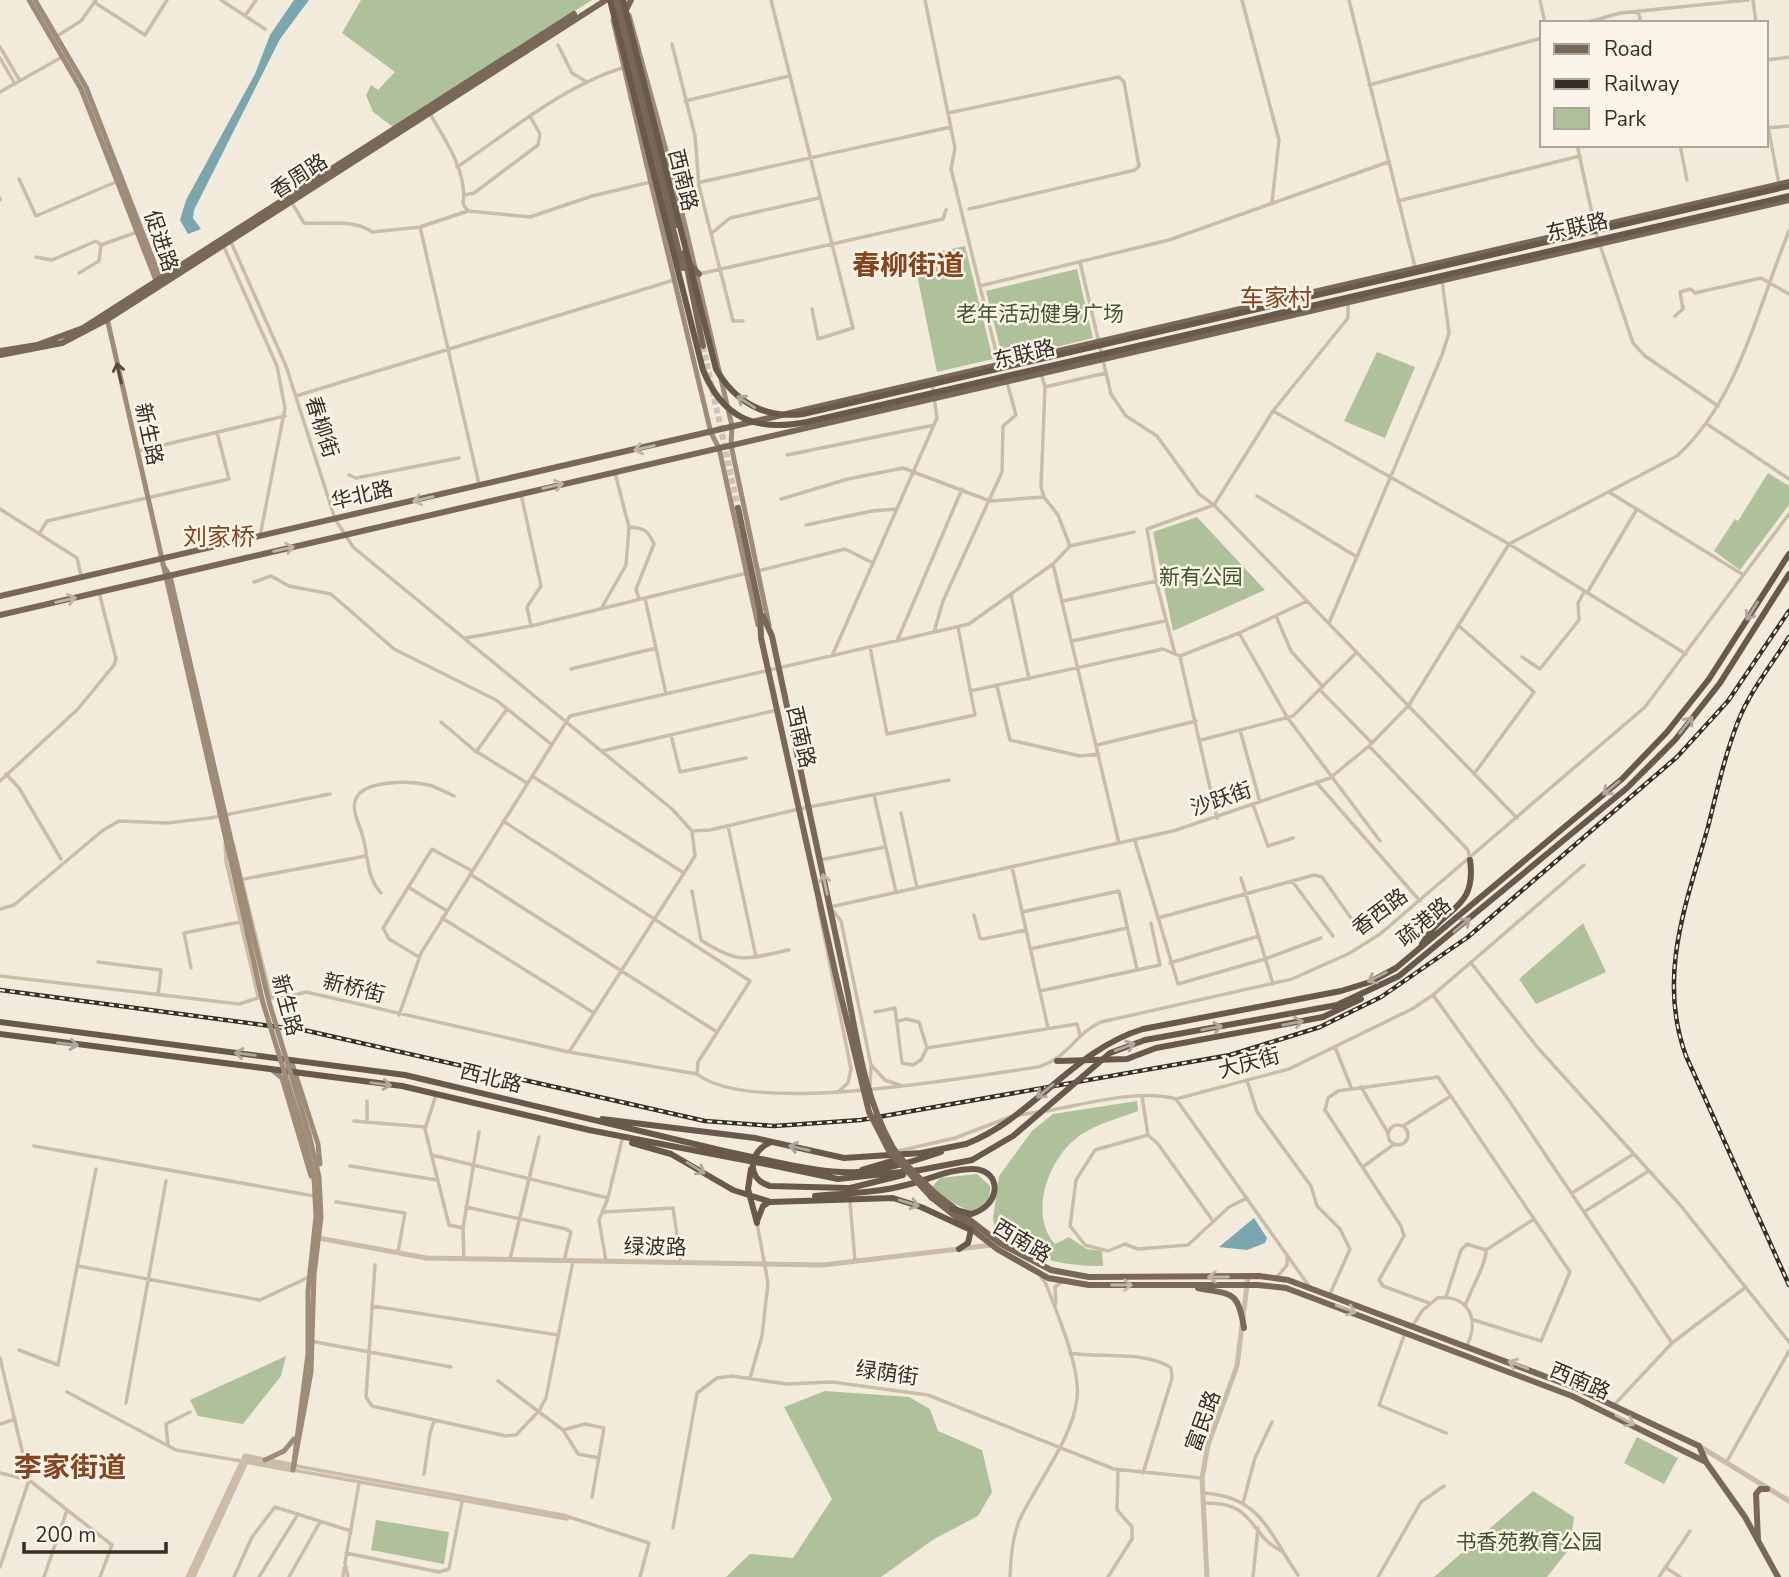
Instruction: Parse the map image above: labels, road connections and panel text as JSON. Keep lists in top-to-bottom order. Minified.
{"streets":{"highway":["东联路","疏港路","西北路"],"main road":["香周路","西南路","促进路","新生路","华北路"],"street":["春柳街","沙跃街","香西路","新桥街","大庆街","绿波路","绿荫街","富民路"]},"crossings":[["香周路","西南路"],["香周路","东联路"],["香周路","促进路"],["香周路","春柳街"],["香周路","新生路"],["西南路","东联路"],["西南路","华北路"],["西南路","沙跃街"],["西南路","绿波路"],["西南路","富民路"],["东联路","华北路"],["春柳街","华北路"],["新生路","华北路"],["新生路","绿波路"],["疏港路","西北路"],["绿荫街","富民路"]],"districts":["春柳街道","车家村","刘家桥","李家街道"],"parks":["老年活动健身广场","新有公园","书香苑教育公园"],"legend":["Road","Railway","Park"],"scale_bar":"200 m"}
